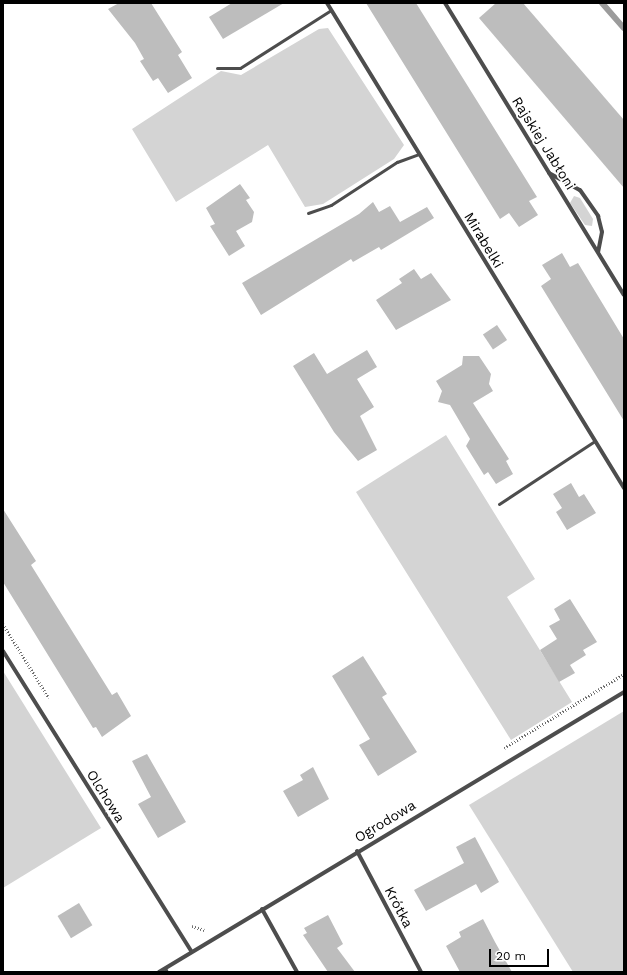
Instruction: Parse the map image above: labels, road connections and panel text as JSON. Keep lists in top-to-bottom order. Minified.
{"streets":{"street":["Rajskiej Jabłoni","Mirabelki","Olchowa","Ogrodowa","Krótka"]},"crossings":[["Olchowa","Ogrodowa"],["Ogrodowa","Krótka"]],"scale_bar":"20 m"}
